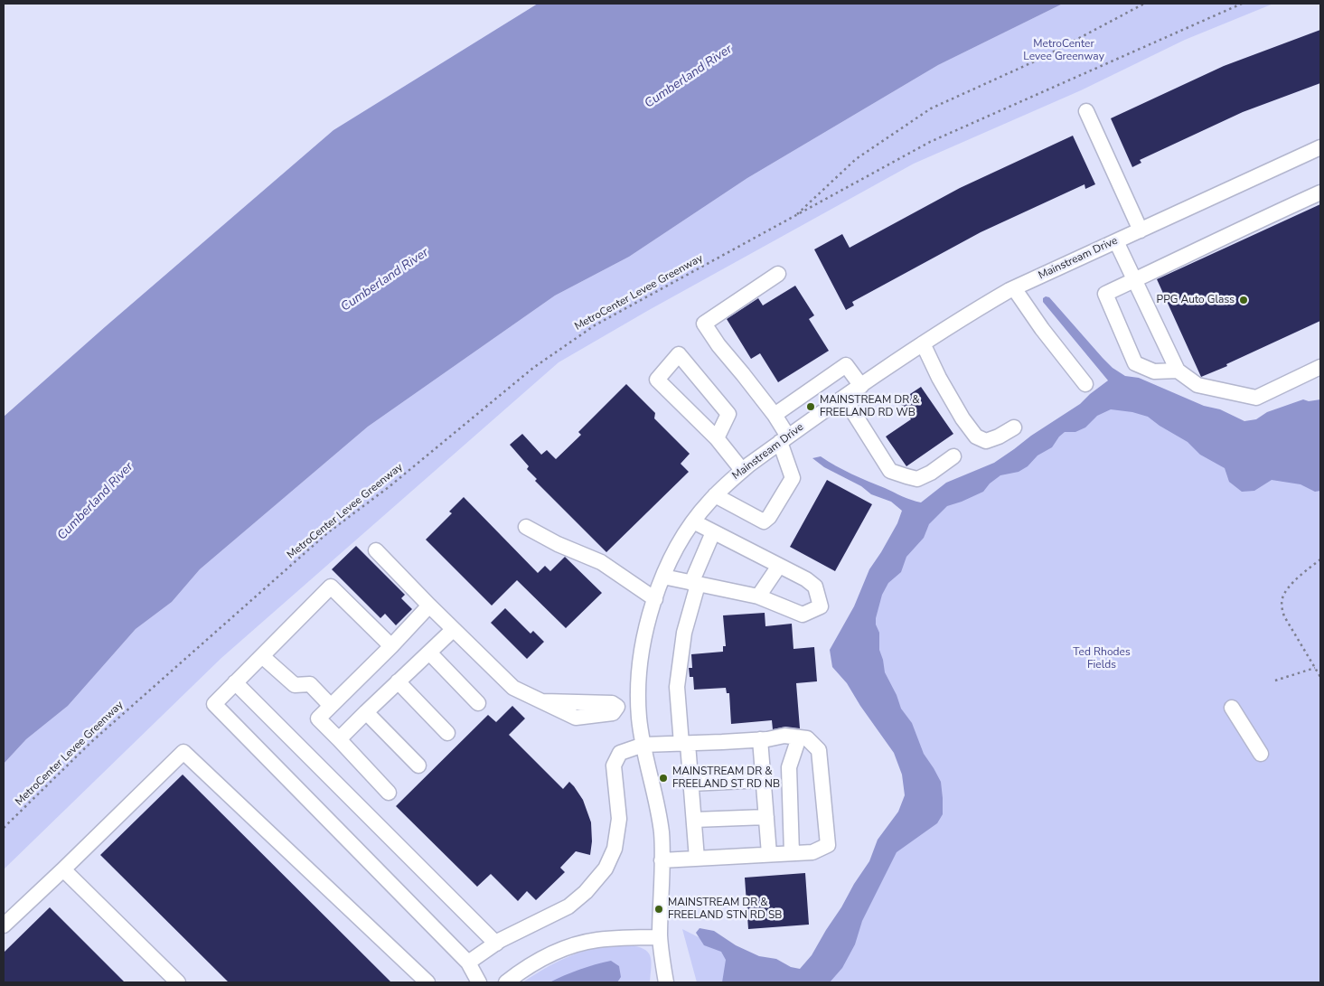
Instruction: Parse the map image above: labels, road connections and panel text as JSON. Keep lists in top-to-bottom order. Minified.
{"streets":{"street":["Mainstream Drive"],"path":["MetroCenter Levee Greenway"]},"water":["Cumberland River"],"parks":["MetroCenter Levee Greenway","Ted Rhodes Fields"],"places":["PPG Auto Glass","MAINSTREAM DR & FREELAND RD WB","MAINSTREAM DR & FREELAND ST RD NB","MAINSTREAM DR & FREELAND STN RD SB"]}
